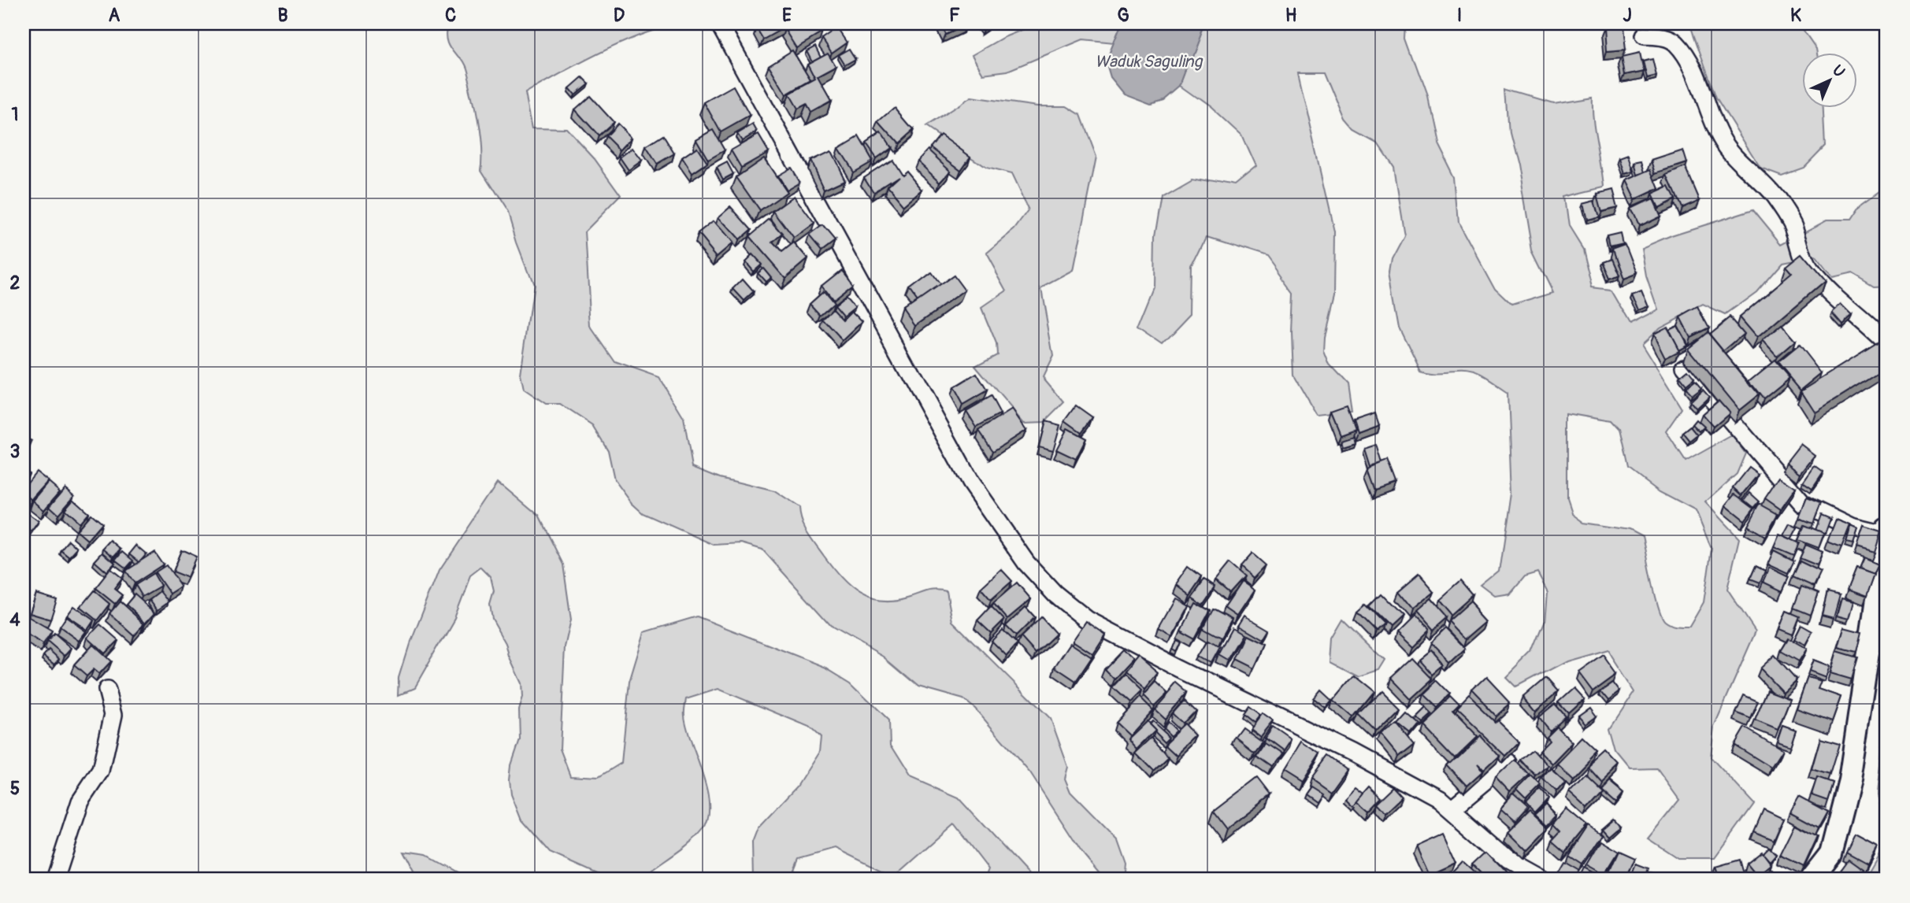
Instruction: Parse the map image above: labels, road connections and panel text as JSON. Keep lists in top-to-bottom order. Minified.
{"water":["Waduk Saguling"],"north":"top right","grid":{"columns":["A","B","C","D","E","F","G","H","I","J","K"],"rows":["1","2","3","4","5"]}}
